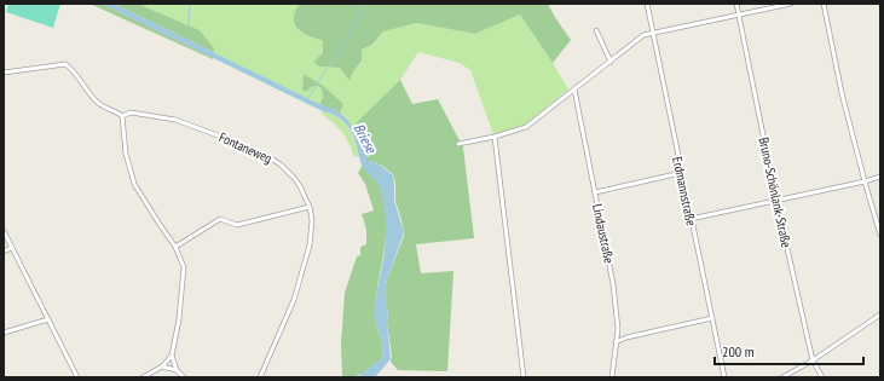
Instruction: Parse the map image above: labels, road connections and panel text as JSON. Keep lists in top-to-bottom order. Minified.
{"streets":{"street":["Fontaneweg","Erdmannstraße","Bruno-Schönlank-Straße","Lindaustraße"]},"water":["Briese"],"scale_bar":"200 m"}
